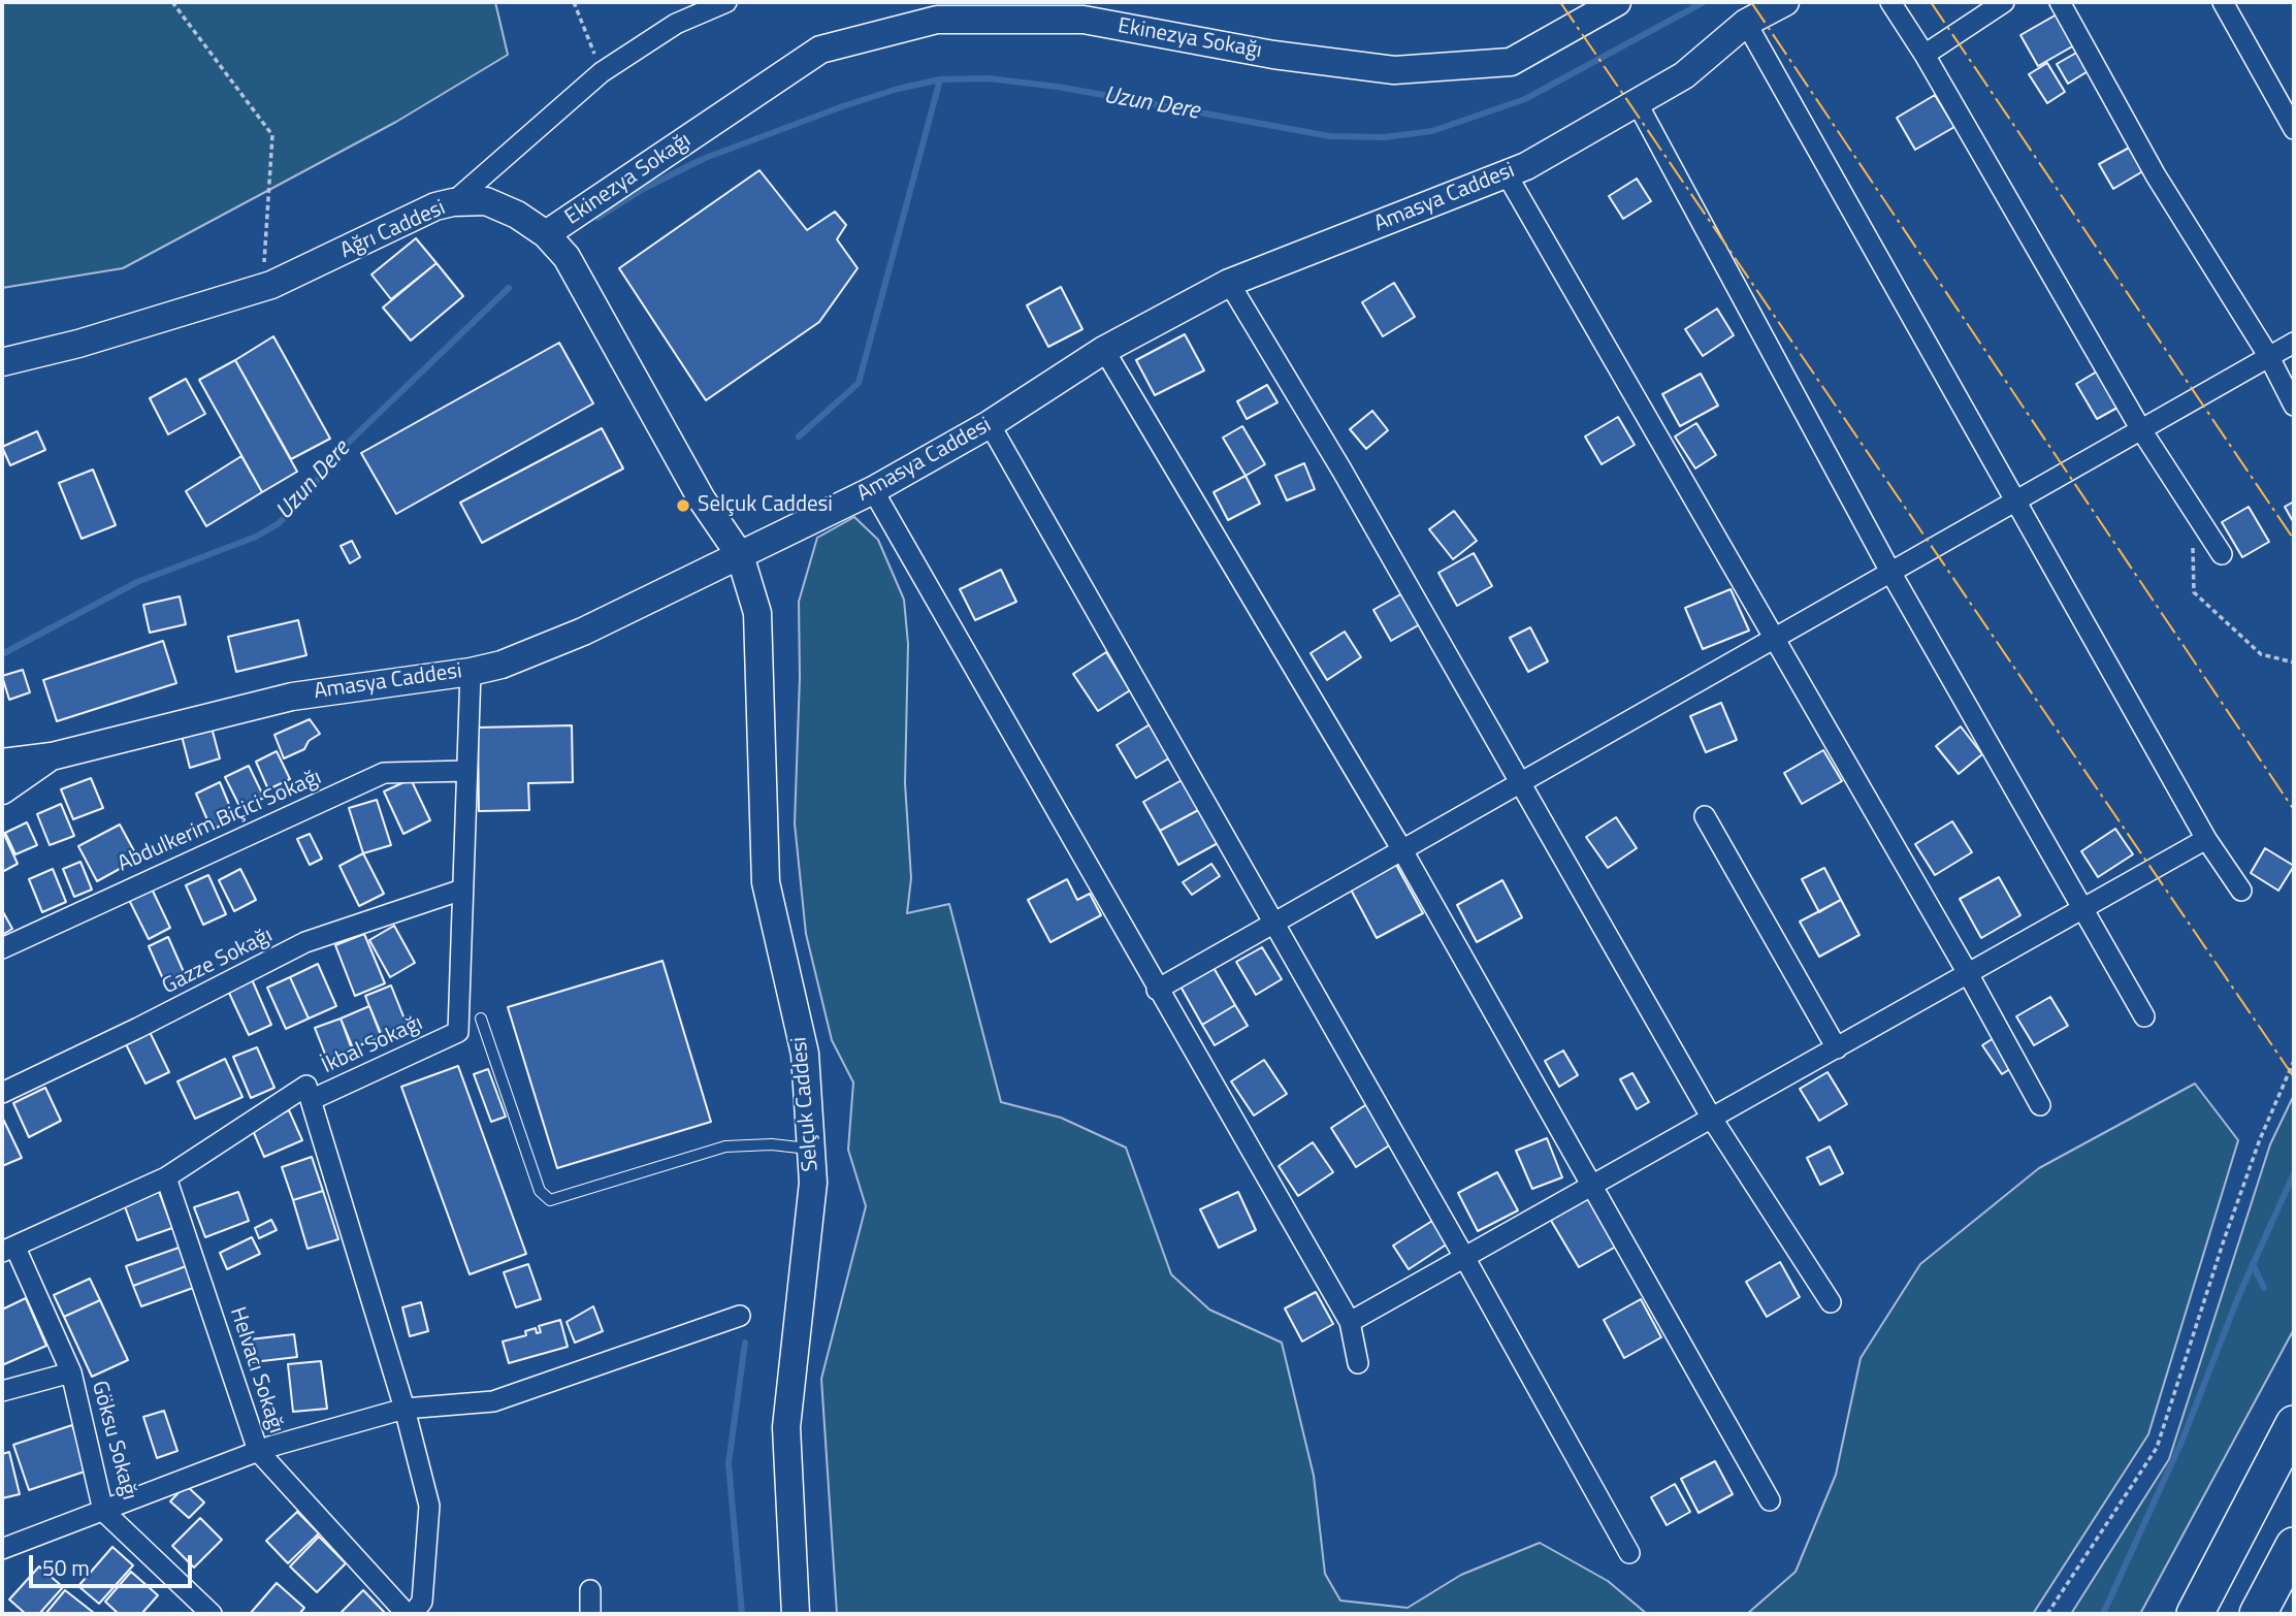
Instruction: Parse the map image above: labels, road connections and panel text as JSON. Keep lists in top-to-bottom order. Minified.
{"streets":{"street":["Ekinezya Sokağı","Amasya Caddesi","Ağrı Caddesi","Abdulkerim Biçici Sokağı","Gazze Sokağı","İkbal Sokağı","Selçuk Caddesi","Helvacı Sokağı","Göksu Sokağı"]},"crossings":[["Ekinezya Sokağı","Ağrı Caddesi"],["Amasya Caddesi","Ağrı Caddesi"],["Amasya Caddesi","İkbal Sokağı"],["Amasya Caddesi","Selçuk Caddesi"],["Ağrı Caddesi","Selçuk Caddesi"],["Abdulkerim Biçici Sokağı","İkbal Sokağı"],["Gazze Sokağı","İkbal Sokağı"],["İkbal Sokağı","Helvacı Sokağı"],["İkbal Sokağı","Göksu Sokağı"]],"water":["Uzun Dere"],"places":["Selçuk Caddesi"],"scale_bar":"50 m"}
